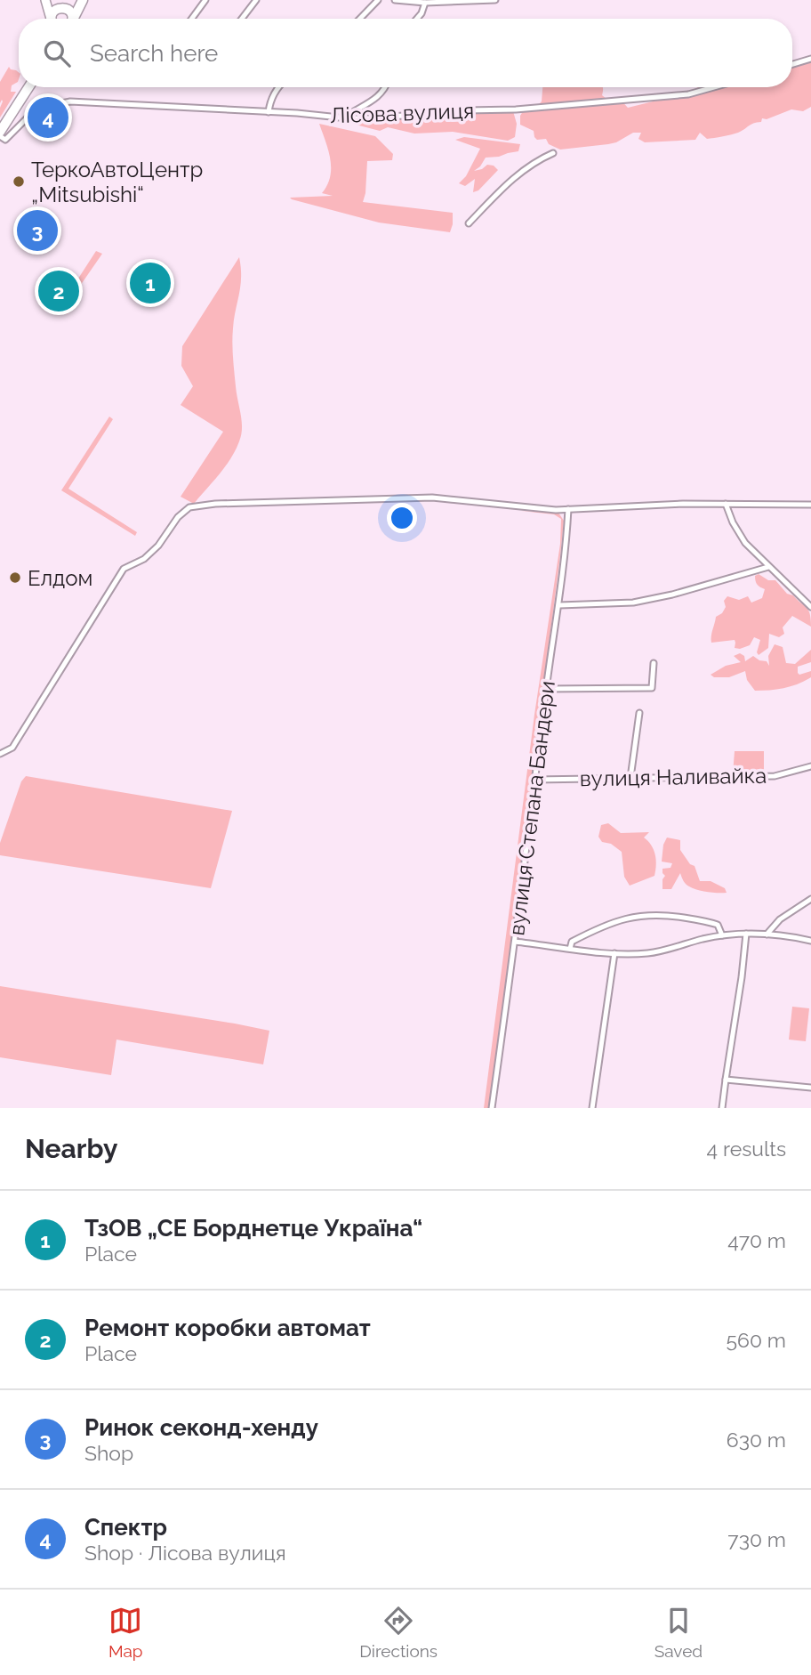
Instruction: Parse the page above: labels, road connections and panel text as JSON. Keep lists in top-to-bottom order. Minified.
{"streets":{"street":["Лісова вулиця","вулиця Наливайка","вулиця Степана Бандери"]},"crossings":[["вулиця Наливайка","вулиця Степана Бандери"]],"places":["ТеркоАвтоЦентр „Mitsubishi“","Елдом"],"page":{"search":"Search here","pins":["4","3","1","2"],"heading":["Nearby","4 results"],"list":[{"mark":"1","name":"ТзОВ „СЕ Борднетце Україна“","note":"Place","value":"470 m"},{"mark":"2","name":"Ремонт коробки автомат","note":"Place","value":"560 m"},{"mark":"3","name":"Ринок секонд-хенду","note":"Shop","value":"630 m"},{"mark":"4","name":"Спектр","note":"Shop · Лісова вулиця","value":"730 m"}],"nav":["Map","Directions","Saved"]}}
